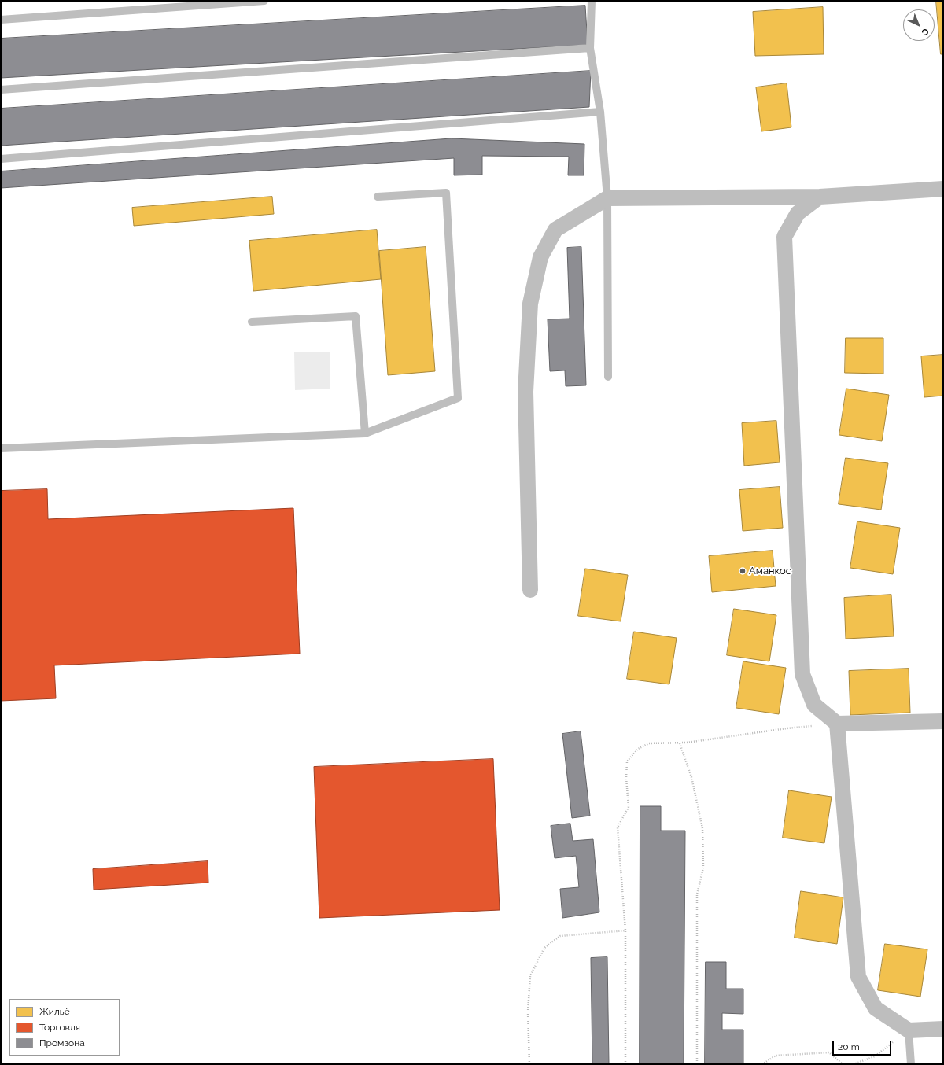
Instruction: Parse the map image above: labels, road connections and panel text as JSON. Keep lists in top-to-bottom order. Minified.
{"places":["Аманкос"],"legend":["Жильё","Торговля","Промзона"],"scale_bar":"20 m","north":"bottom right"}
